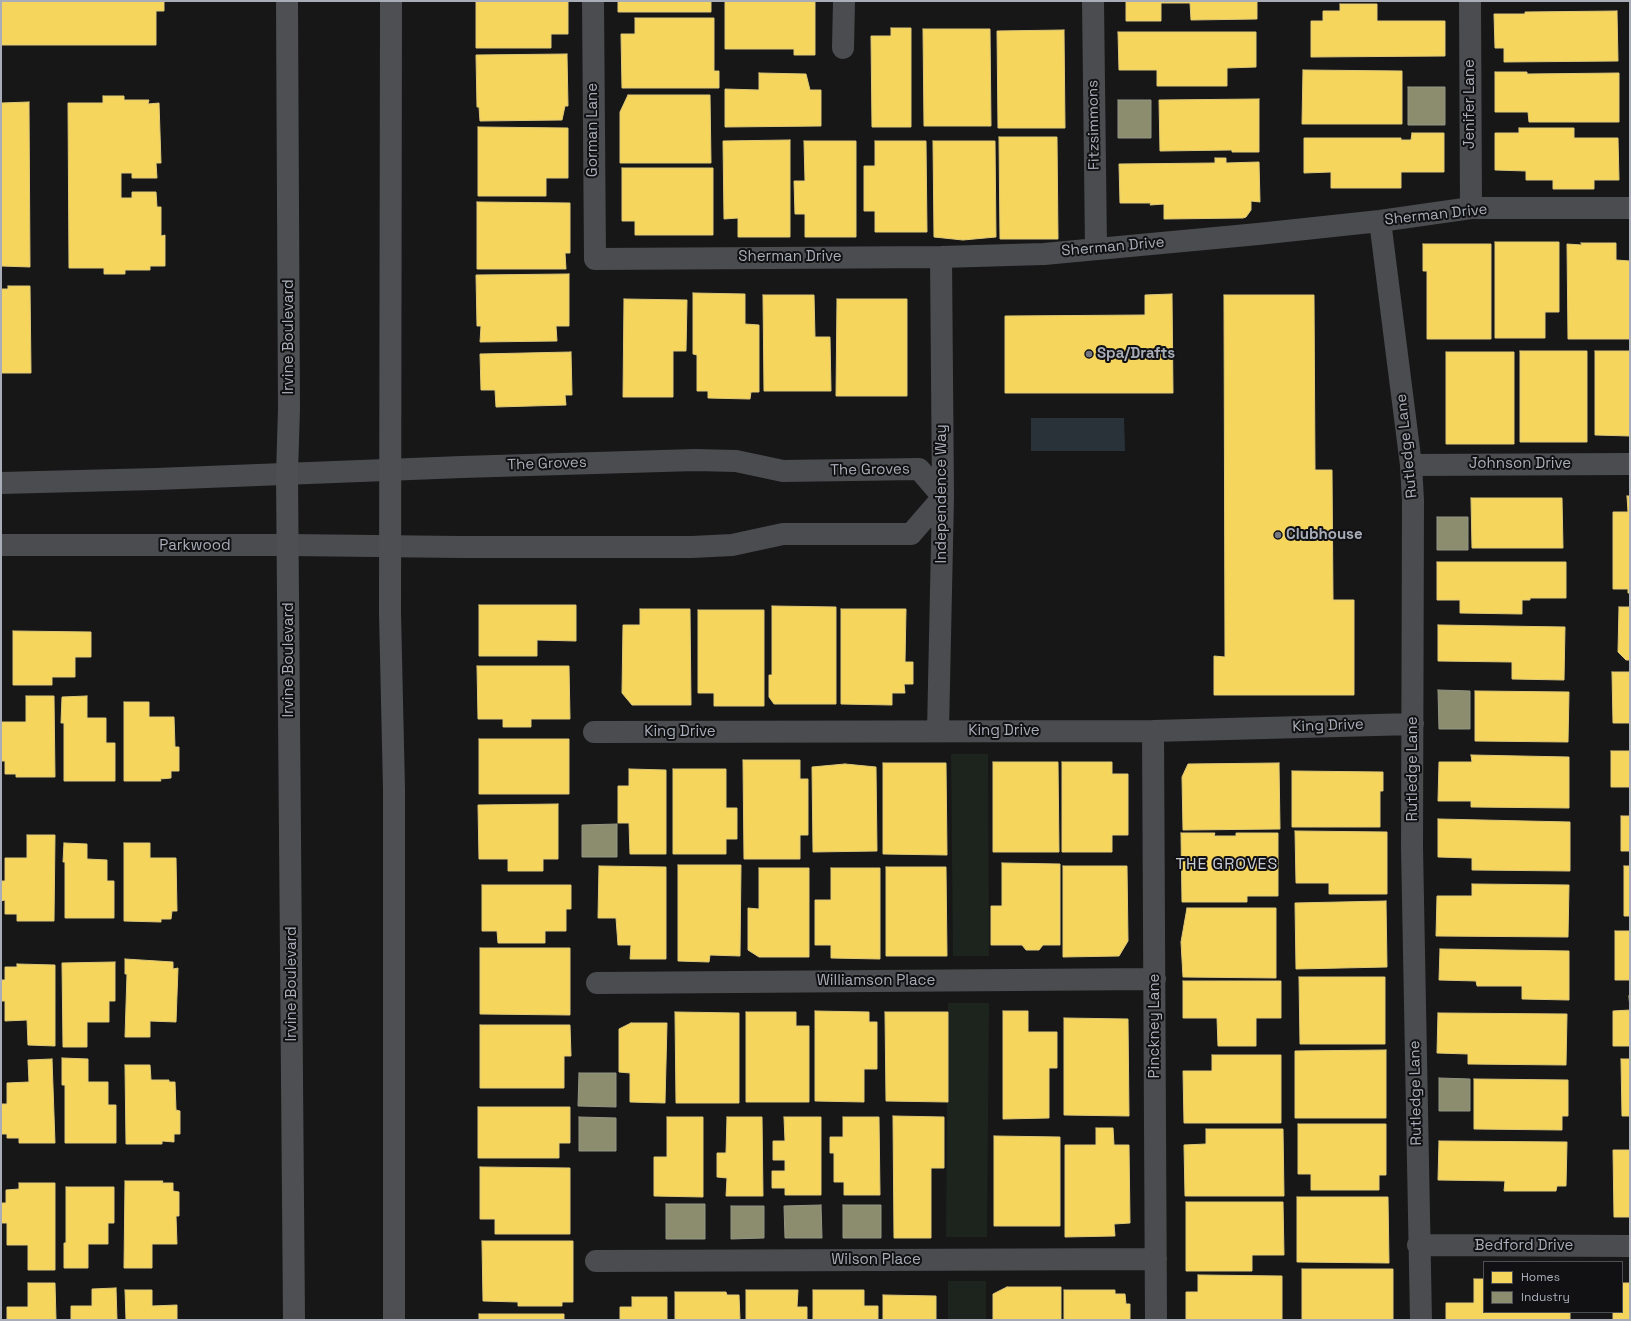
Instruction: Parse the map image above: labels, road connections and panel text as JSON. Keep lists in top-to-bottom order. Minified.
{"streets":{"main road":["Irvine Boulevard"],"street":["Jenifer Lane","Fitzsimmons","Gorman Lane","Sherman Drive","Rutledge Lane","The Groves","Johnson Drive","Independence Way","Parkwood","King Drive","Williamson Place","Pinckney Lane","Bedford Drive","Wilson Place"]},"crossings":[["Jenifer Lane","Sherman Drive"],["Fitzsimmons","Sherman Drive"],["Gorman Lane","Sherman Drive"],["Sherman Drive","Rutledge Lane"],["Sherman Drive","Independence Way"],["Irvine Boulevard","The Groves"],["Irvine Boulevard","Parkwood"],["Rutledge Lane","Johnson Drive"],["Rutledge Lane","King Drive"],["Rutledge Lane","Bedford Drive"],["The Groves","Independence Way"],["Independence Way","King Drive"],["King Drive","Pinckney Lane"],["Williamson Place","Pinckney Lane"],["Pinckney Lane","Wilson Place"]],"districts":["THE GROVES"],"places":["Spa/Drafts","Clubhouse"],"legend":["Homes","Industry"]}
